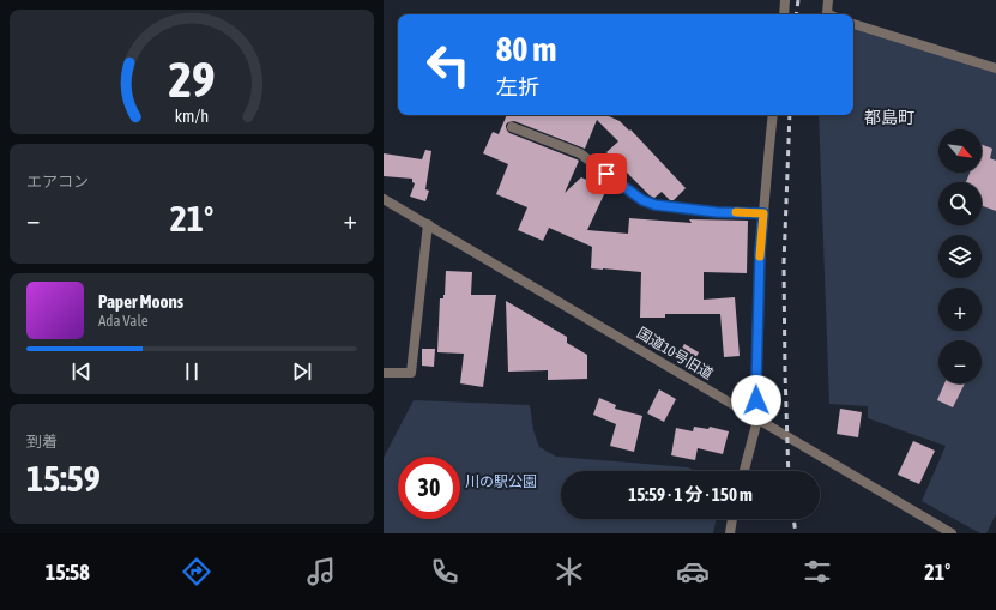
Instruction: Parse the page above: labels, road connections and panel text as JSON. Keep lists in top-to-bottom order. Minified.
{"streets":{"street":["国道10号旧道"]},"districts":["都島町"],"parks":["川の駅公園"],"north":"bottom right","page":{"turn":["80 m","左折"],"map_buttons":["+","−"],"tile":["エアコン",["到着","15:59"]],"heat":["−","21°","+"],"song":["Paper Moons","Ada Vale"],"limit":"30","trip":"15:59 · 1 分 · 150 m","tabs":["15:58","21°"],"gauge":["29","km/h"]}}
